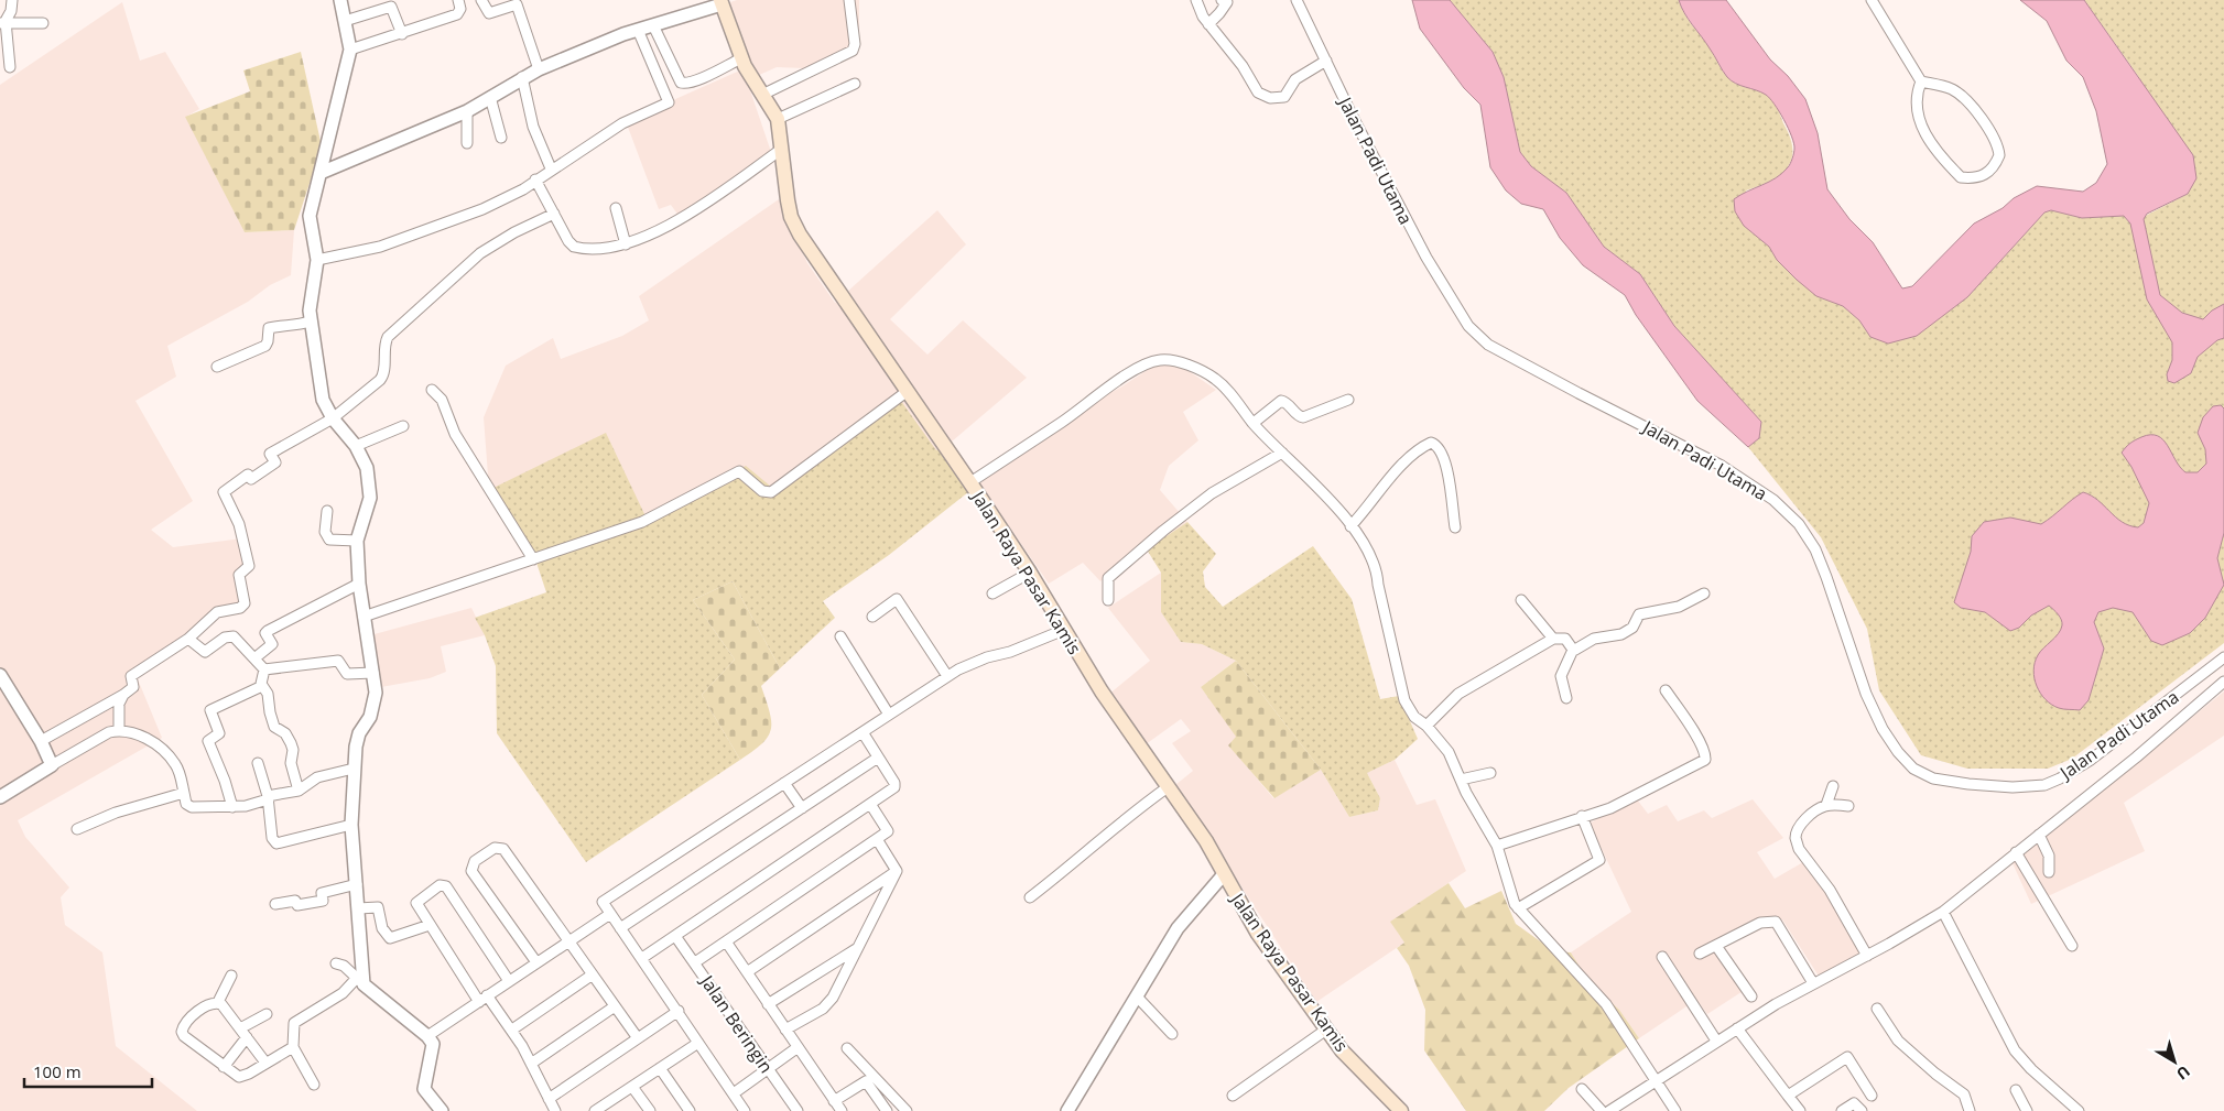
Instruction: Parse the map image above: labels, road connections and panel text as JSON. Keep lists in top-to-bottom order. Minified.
{"streets":{"main road":["Jalan Raya Pasar Kamis"],"street":["Jalan Padi Utama","Jalan Beringin"]},"scale_bar":"100 m","north":"bottom right"}
